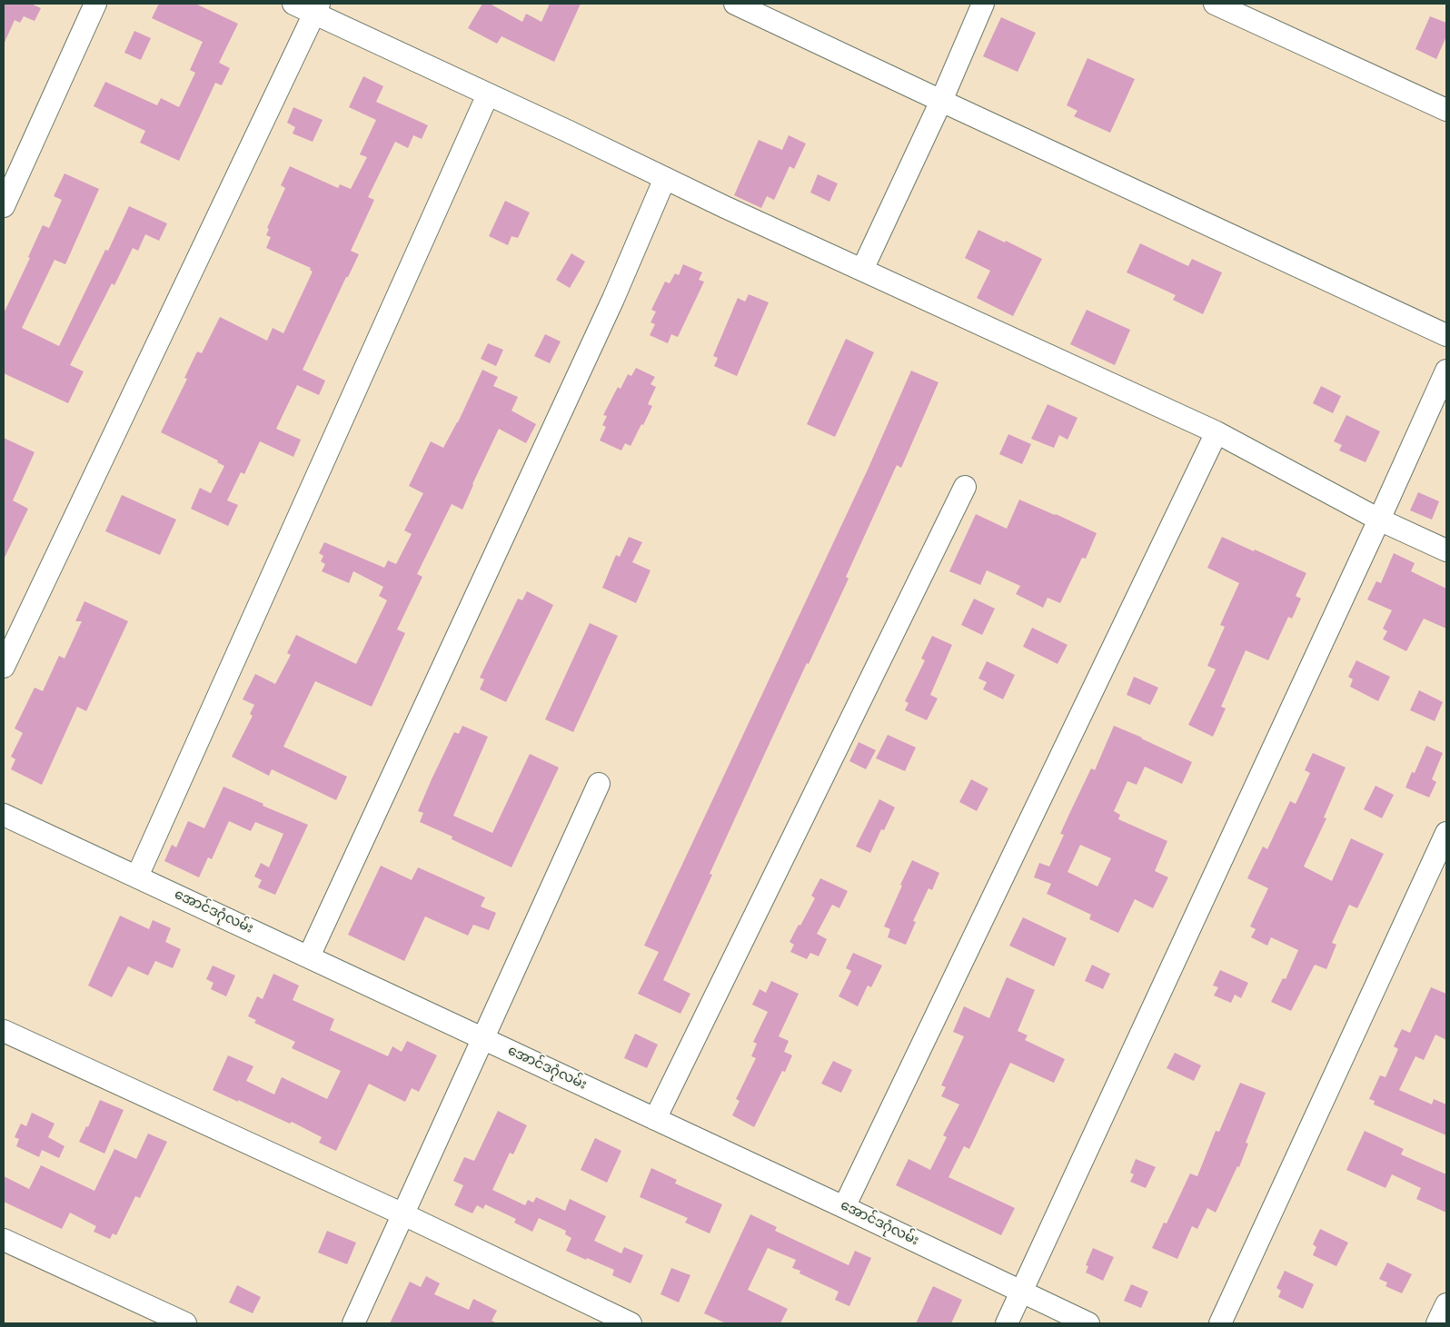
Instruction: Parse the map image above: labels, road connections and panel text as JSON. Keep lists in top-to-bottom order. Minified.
{"streets":{"street":["အောင်ဒဂုံလမ်း"]}}
